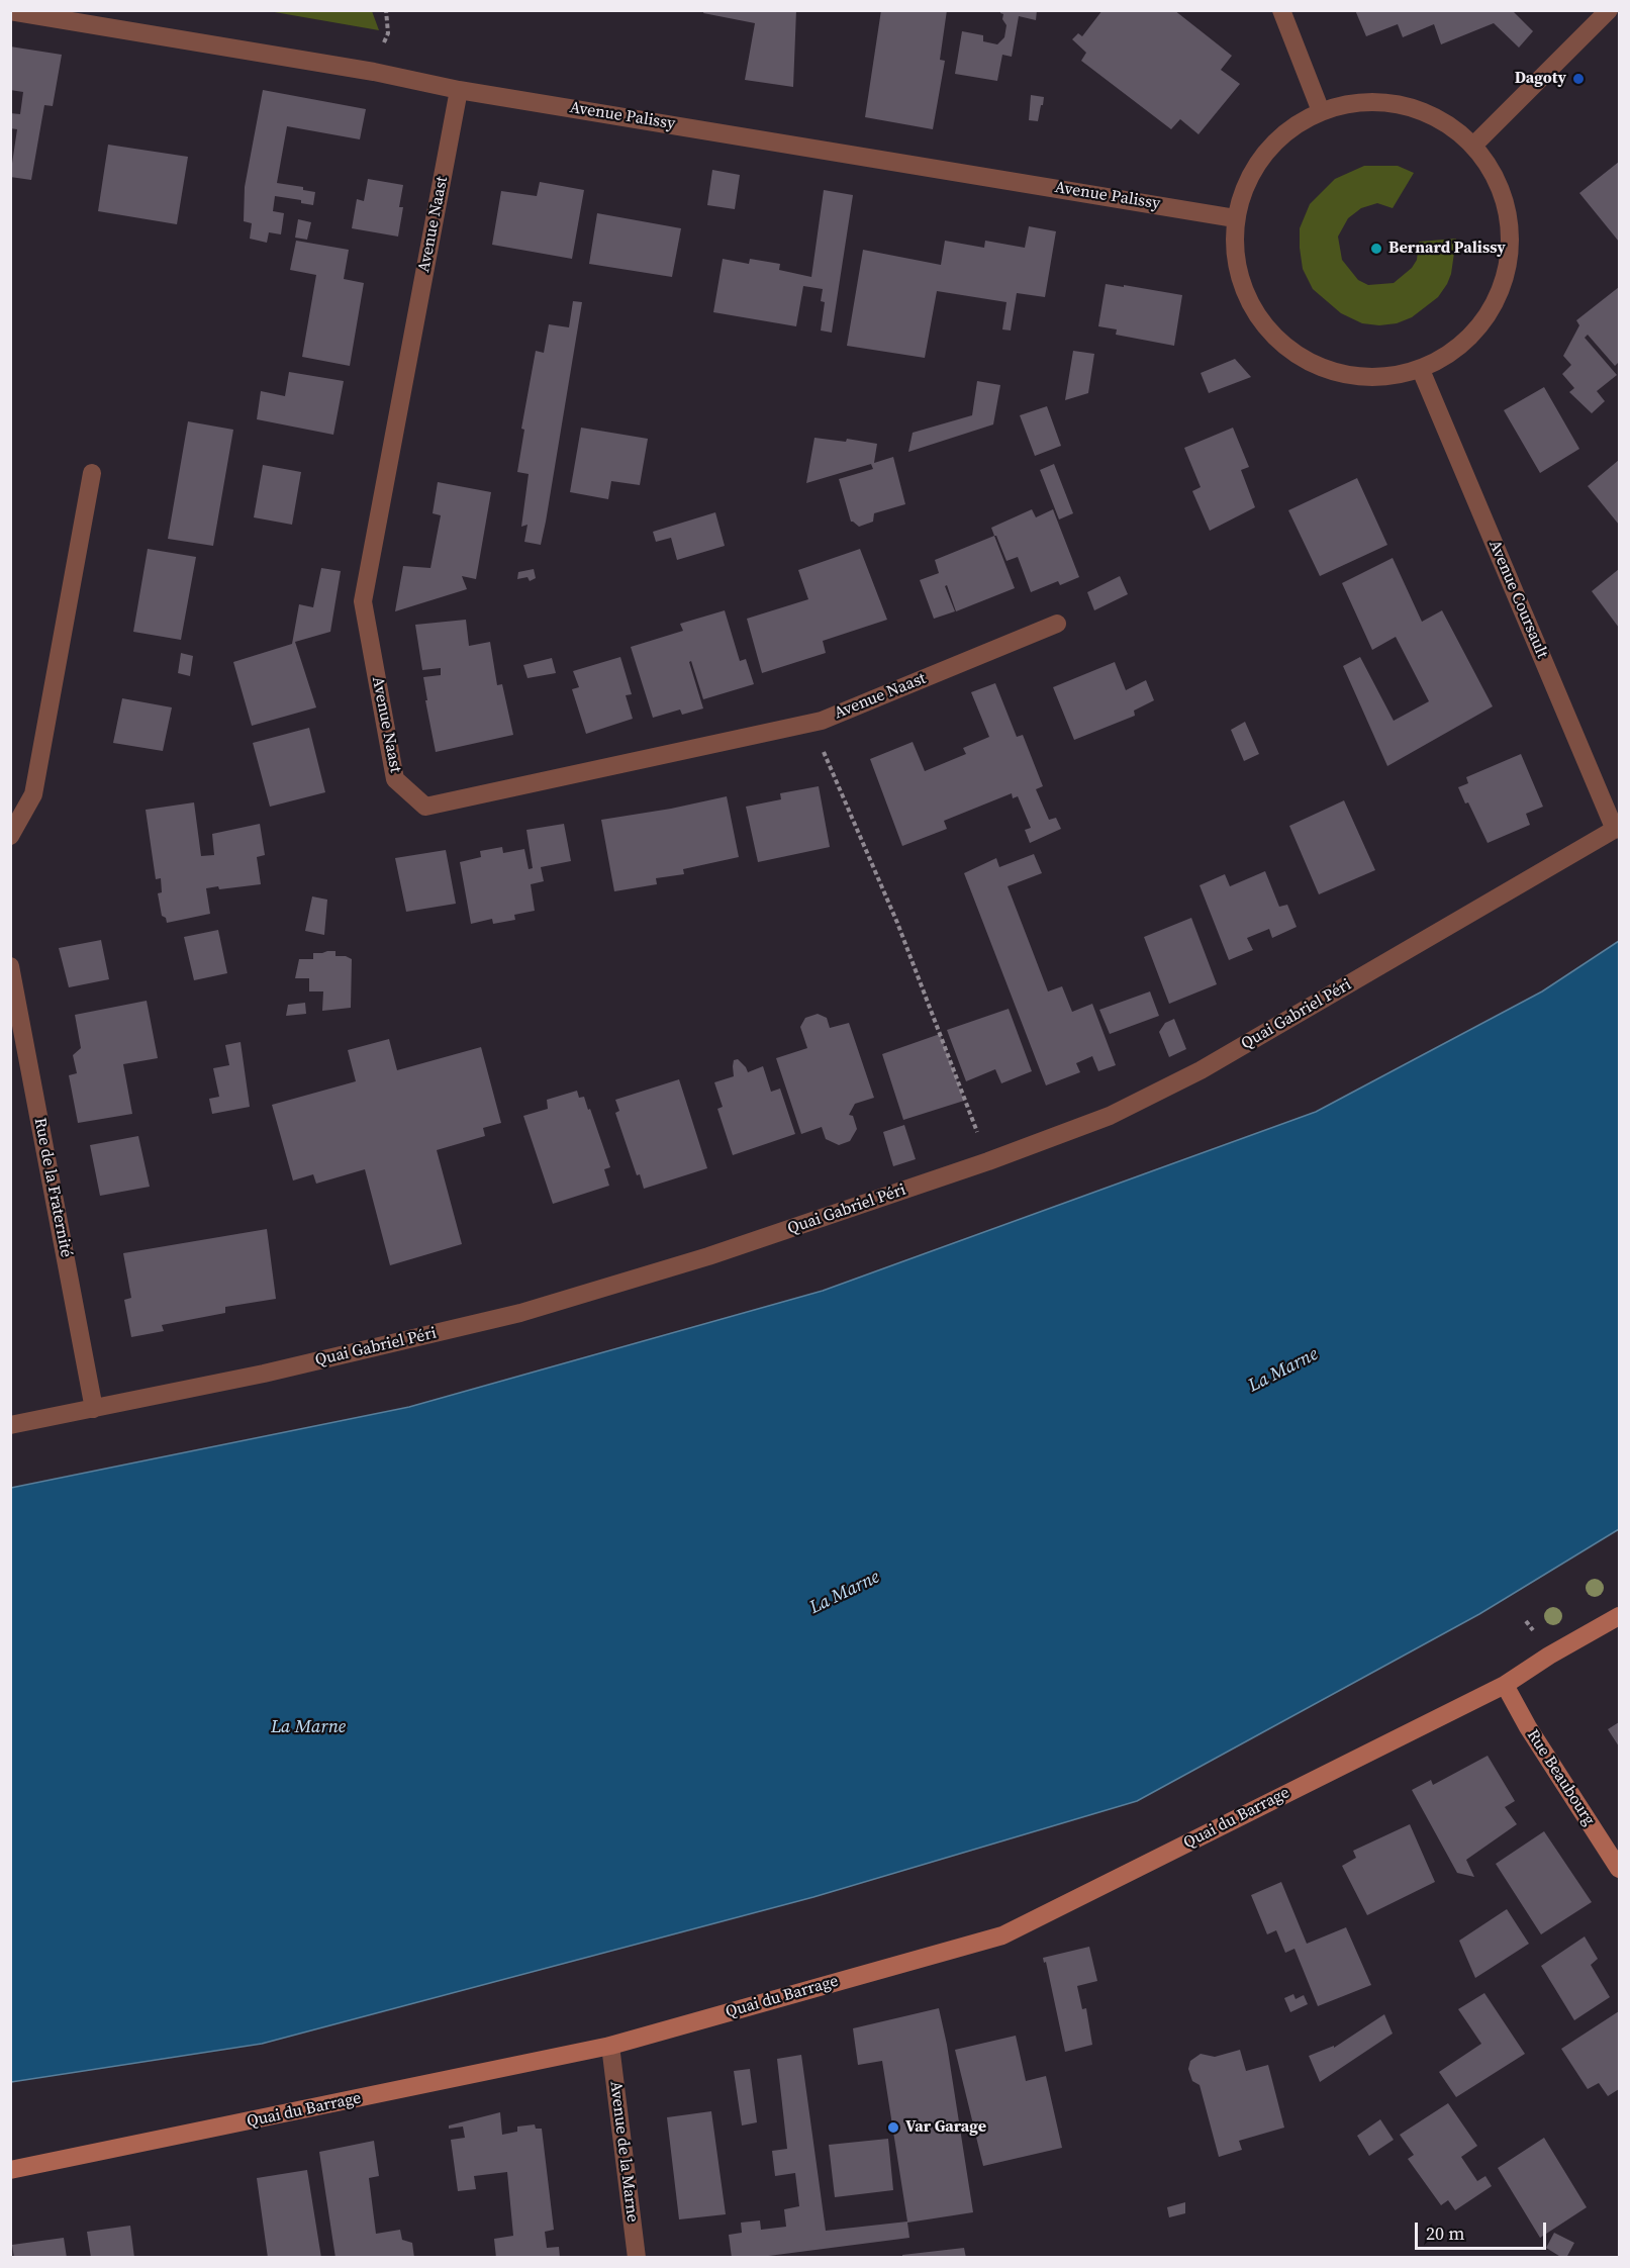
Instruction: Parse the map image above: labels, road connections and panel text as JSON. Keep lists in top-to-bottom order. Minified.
{"streets":{"street":["Avenue Palissy","Avenue Naast","Avenue Coursault","Quai Gabriel Péri","Rue de la Fraternité","Rue Beaubourg","Quai du Barrage","Avenue de la Marne"]},"crossings":[["Avenue Palissy","Avenue Naast"],["Avenue Coursault","Quai Gabriel Péri"],["Quai Gabriel Péri","Rue de la Fraternité"],["Rue Beaubourg","Quai du Barrage"],["Quai du Barrage","Avenue de la Marne"]],"water":["La Marne"],"places":["Dagoty","Bernard Palissy","Var Garage"],"scale_bar":"20 m"}
